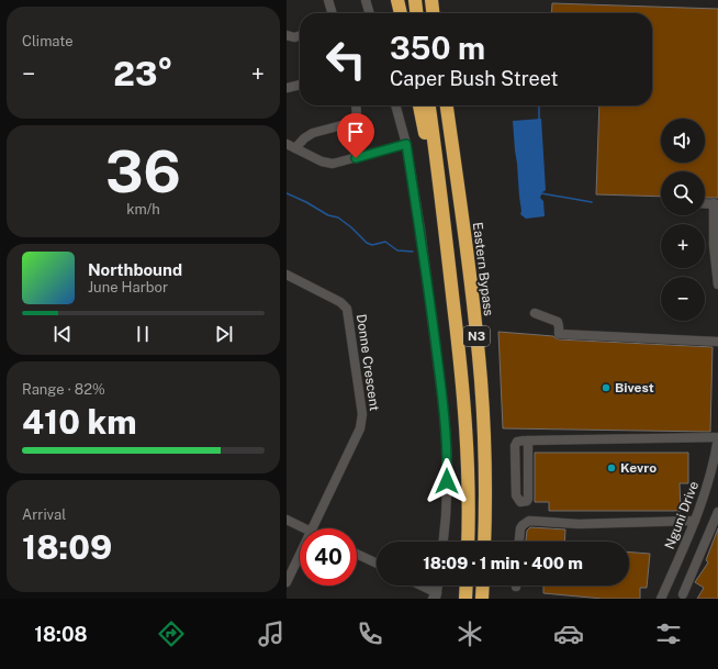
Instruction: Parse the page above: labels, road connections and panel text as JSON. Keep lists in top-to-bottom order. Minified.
{"streets":{"highway":["Eastern Bypass","N3"],"street":["Donne Crescent","Nguni Drive"]},"places":["Bivest","Kevro"],"page":{"tile":["Climate",["36","km/h"],["Range · 82%","410 km"],["Arrival","18:09"]],"turn":["350 m","Caper Bush Street"],"heat":["−","23°","+"],"map_buttons":["+","−"],"song":["Northbound","June Harbor"],"limit":"40","trip":"18:09 · 1 min · 400 m","tabs":"18:08"}}
